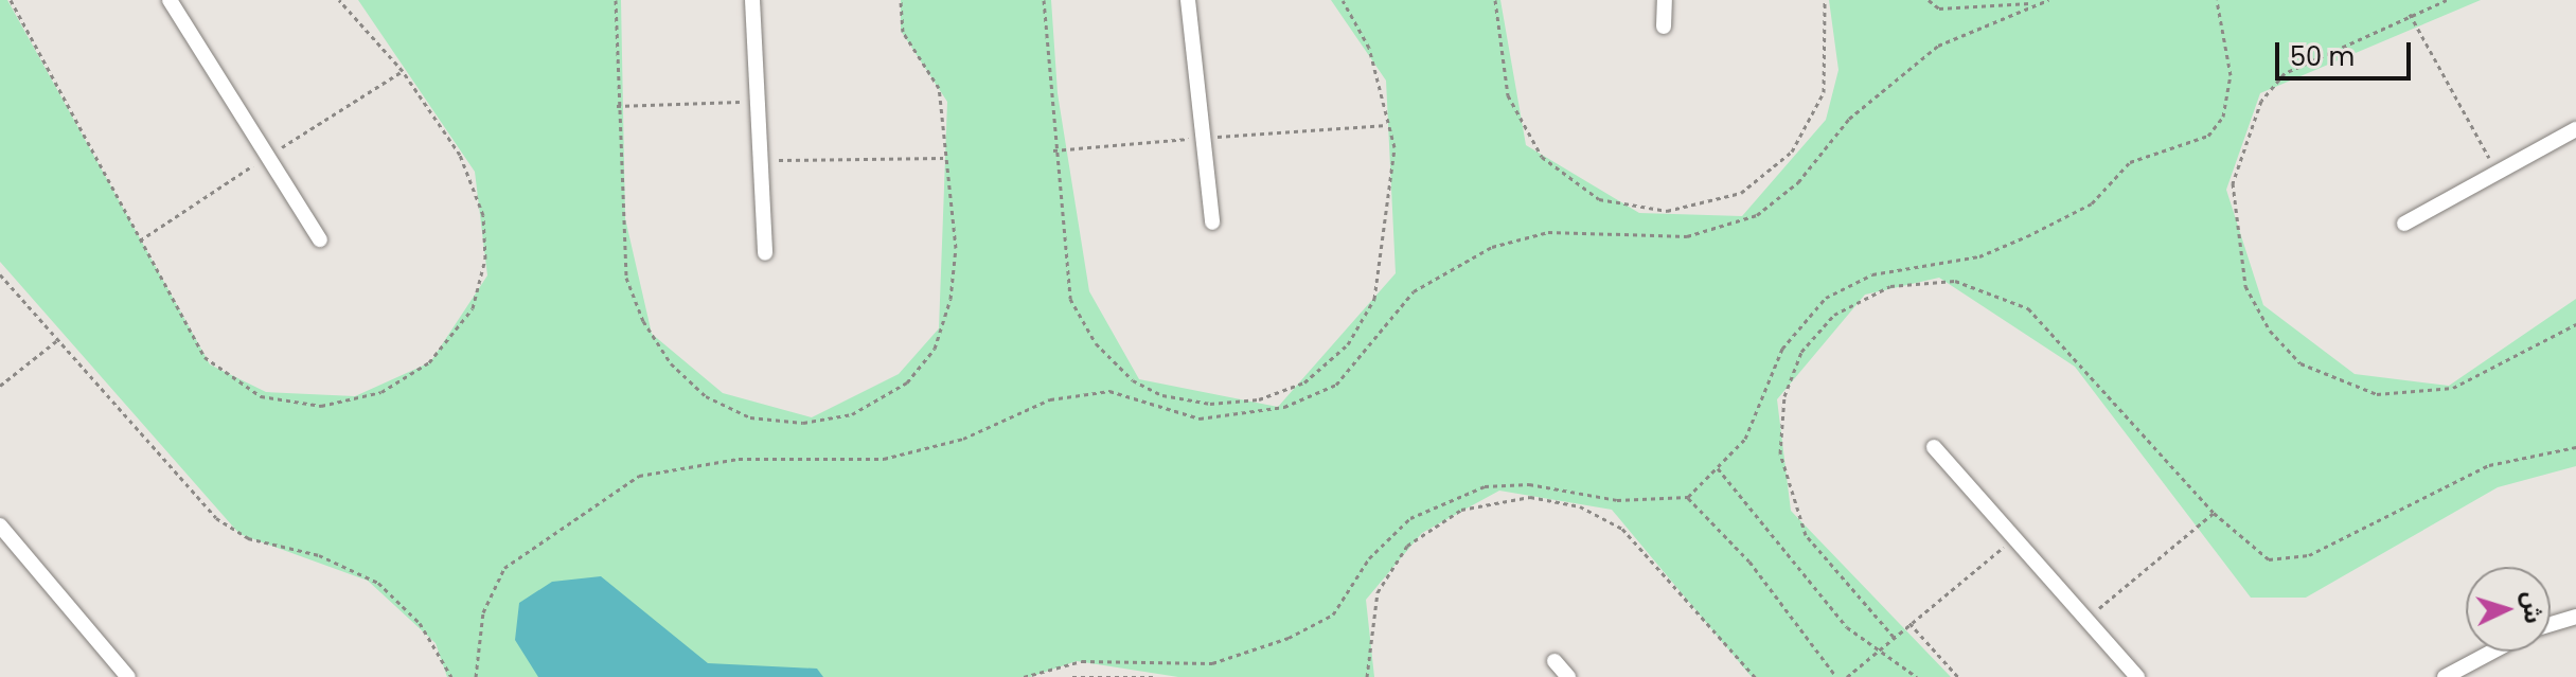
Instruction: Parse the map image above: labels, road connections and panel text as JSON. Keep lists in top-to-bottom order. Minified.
{"scale_bar":"50 m","north":"right"}
